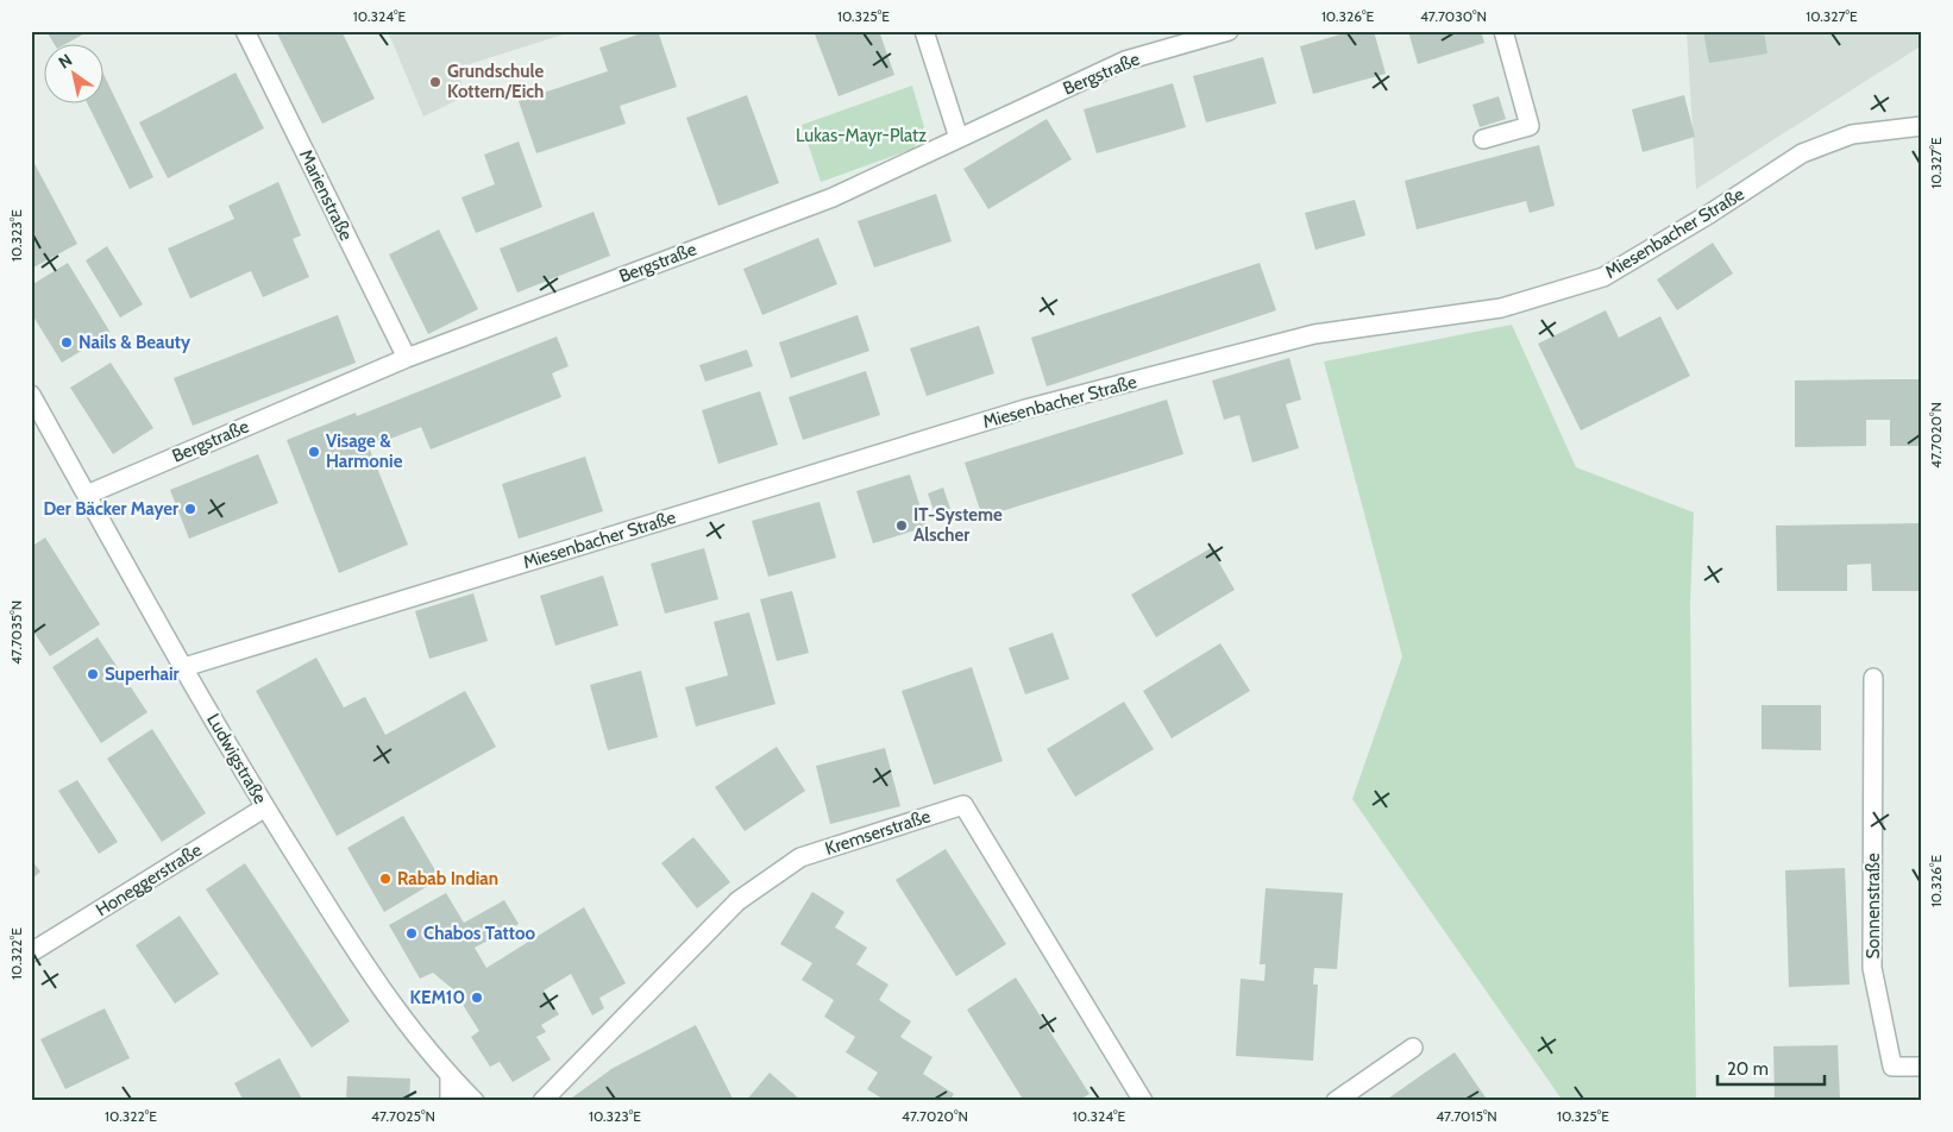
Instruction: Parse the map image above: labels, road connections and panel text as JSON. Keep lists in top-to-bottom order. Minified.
{"streets":{"street":["Bergstraße","Marienstraße","Miesenbacher Straße","Ludwigstraße","Kremserstraße","Honeggerstraße","Sonnenstraße"]},"crossings":[["Bergstraße","Marienstraße"],["Bergstraße","Ludwigstraße"],["Miesenbacher Straße","Ludwigstraße"],["Ludwigstraße","Honeggerstraße"]],"parks":["Lukas-Mayr-Platz"],"places":["Grundschule Kottern/Eich","Nails & Beauty","Visage & Harmonie","Der Bäcker Mayer","IT-Systeme Alscher","Superhair","Rabab Indian","Chabos Tattoo","KEM10"],"scale_bar":"20 m","north":"top left","coordinates":["10.324°E","10.325°E","10.326°E","47.7030°N","10.327°E","10.323°E","47.7020°N","47.7035°N","10.322°E","47.7025°N","47.7015°N"]}
